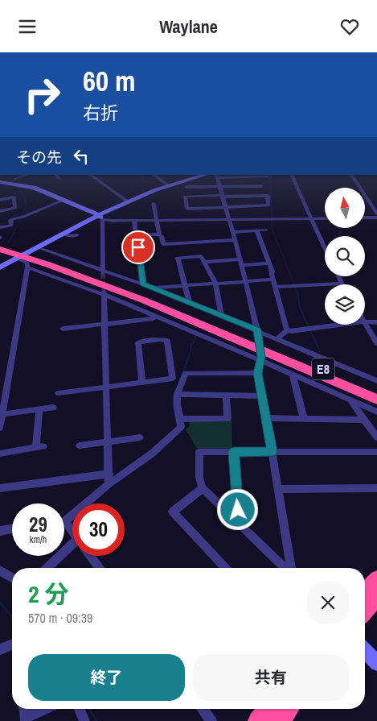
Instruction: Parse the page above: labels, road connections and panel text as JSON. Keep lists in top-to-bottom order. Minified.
{"streets":{"highway":["E8"]},"north":"top","page":{"header":"Waylane","turn":["60 m","右折"],"then":"その先","speed":"29 km/h","limit":"30","heading":["2 分","570 m · 09:39"],"buttons":["終了","共有"]}}
